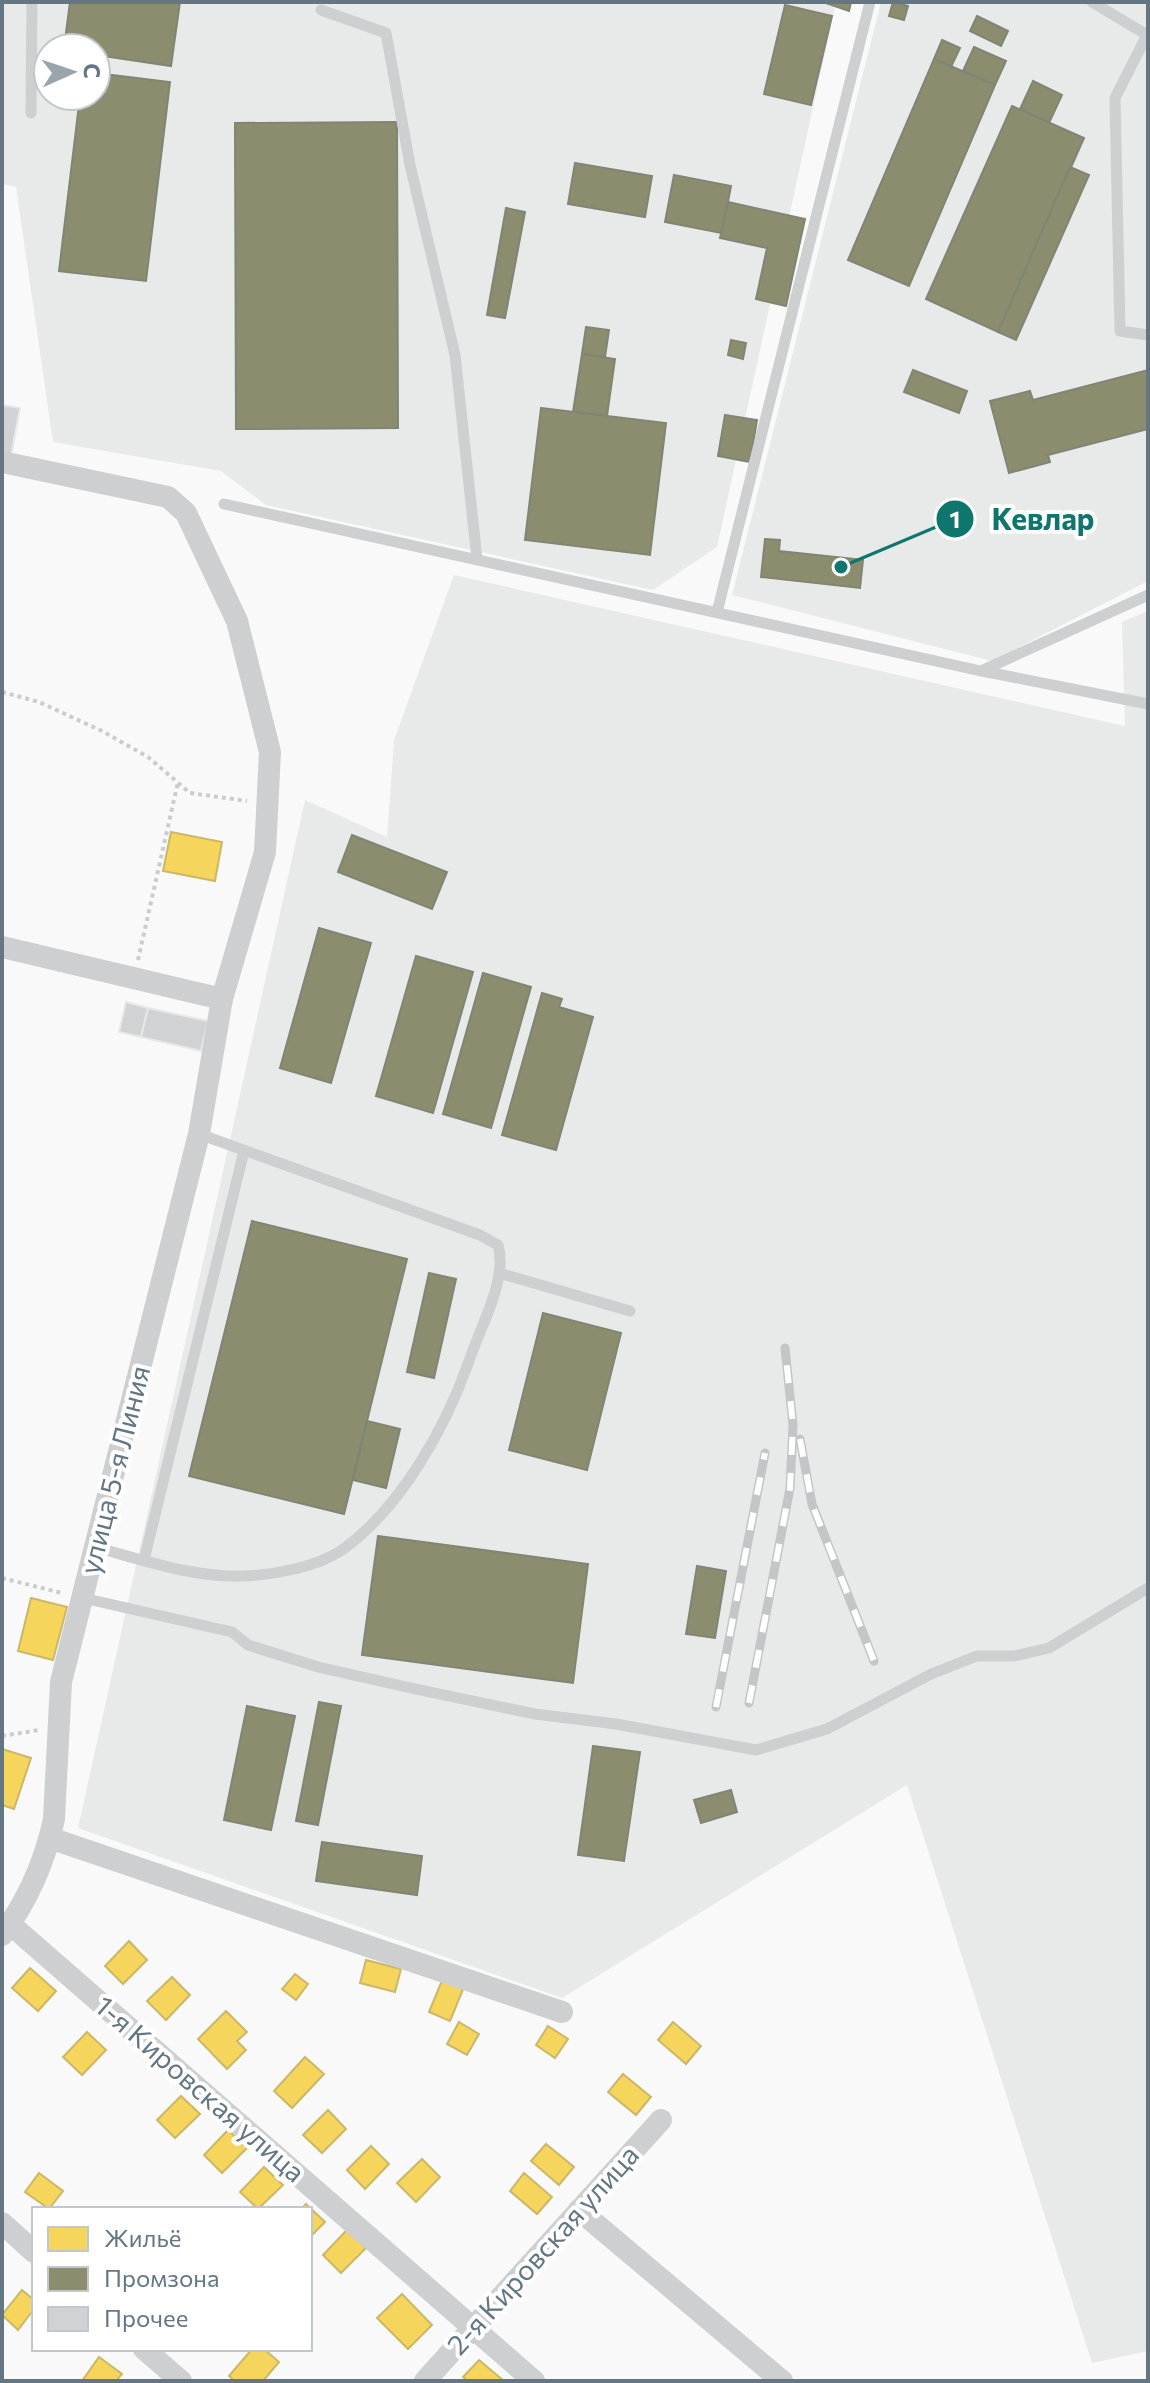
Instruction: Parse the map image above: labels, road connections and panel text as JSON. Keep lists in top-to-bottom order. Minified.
{"streets":{"street":["улица 5-я Линия","1-я Кировская улица","2-я Кировская улица"]},"crossings":[["улица 5-я Линия","1-я Кировская улица"],["1-я Кировская улица","2-я Кировская улица"]],"places":["Кевлар"],"legend":["Жильё","Промзона","Прочее"],"north":"right"}
